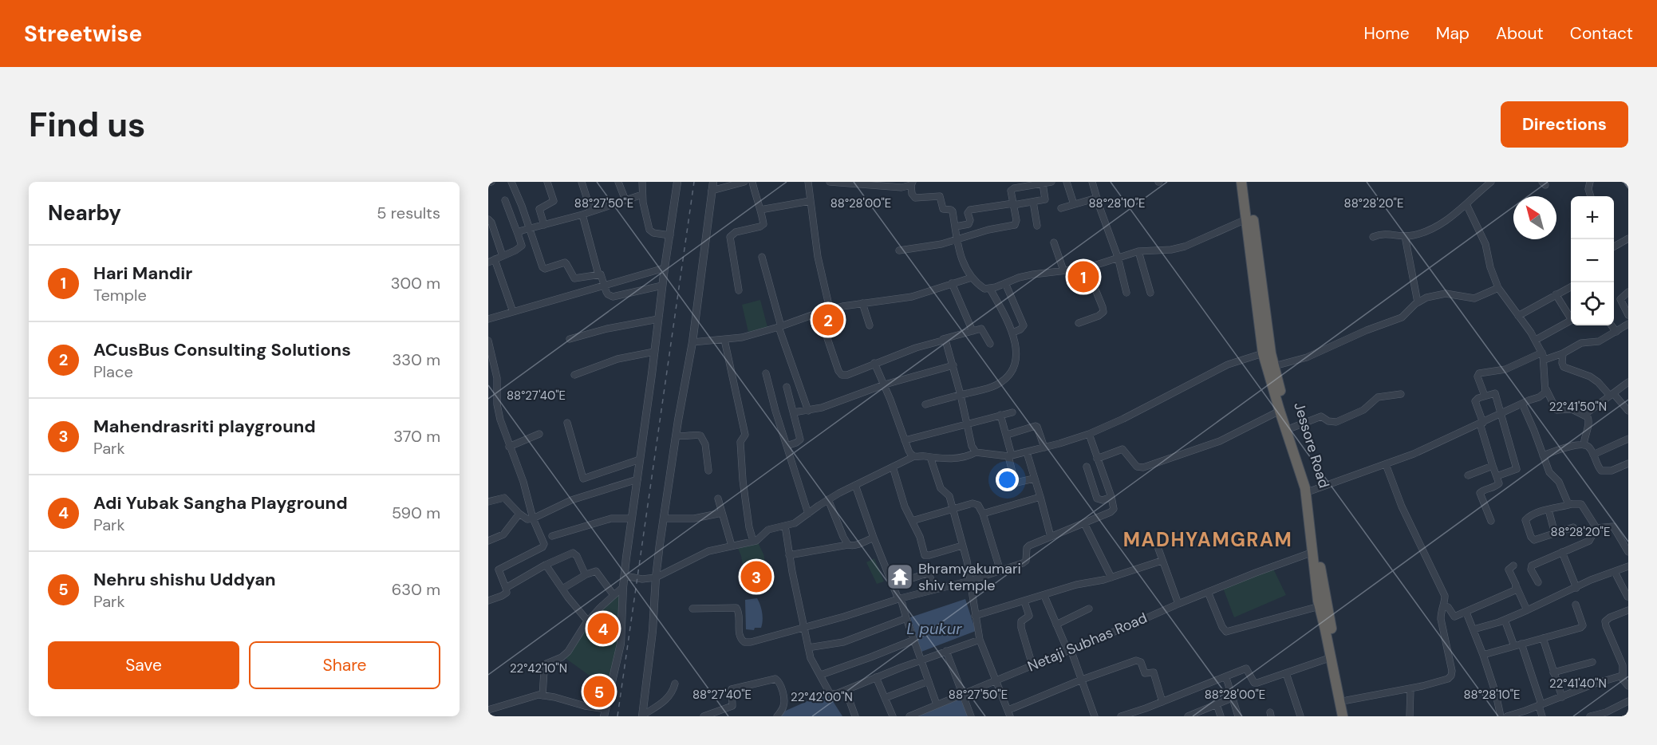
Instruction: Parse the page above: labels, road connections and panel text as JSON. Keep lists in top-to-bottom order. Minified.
{"streets":{"highway":["Jessore Road"],"street":["Netaji Subhas Road"]},"districts":["MADHYAMGRAM"],"water":["L pukur"],"places":{"temple":["Bhramyakumari shiv temple"]},"north":"top left","page":{"header":"Streetwise","nav":["Home","Map","About","Contact"],"buttons":["Directions",["Save","Share"]],"title":"Find us","heading":["Nearby","5 results"],"map_buttons":["+","−"],"list":[{"mark":"1","name":"Hari Mandir","note":"Temple","value":"300 m"},{"mark":"2","name":"ACusBus Consulting Solutions","note":"Place","value":"330 m"},{"mark":"3","name":"Mahendrasriti playground","note":"Park","value":"370 m"},{"mark":"4","name":"Adi Yubak Sangha Playground","note":"Park","value":"590 m"},{"mark":"5","name":"Nehru shishu Uddyan","note":"Park","value":"630 m"}],"pins":["1","2","3","4","5"]},"coordinates":["88°27'50\"E","88°28'00\"E","88°28'10\"E","88°28'20\"E","88°27'40\"E","22°41'50\"N","22°42'10\"N","22°41'40\"N","22°42'00\"N"]}
